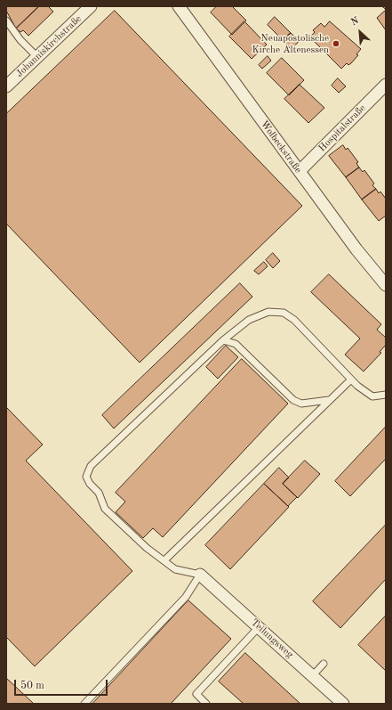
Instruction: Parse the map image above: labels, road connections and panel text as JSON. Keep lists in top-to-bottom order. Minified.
{"streets":{"street":["Johanniskirchstraße","Hospitalstraße","Wolbeckstraße","Teilungsweg"]},"crossings":[["Hospitalstraße","Wolbeckstraße"]],"places":["Neuapostolische Kirche Altenessen"],"scale_bar":"50 m","north":"top left"}
